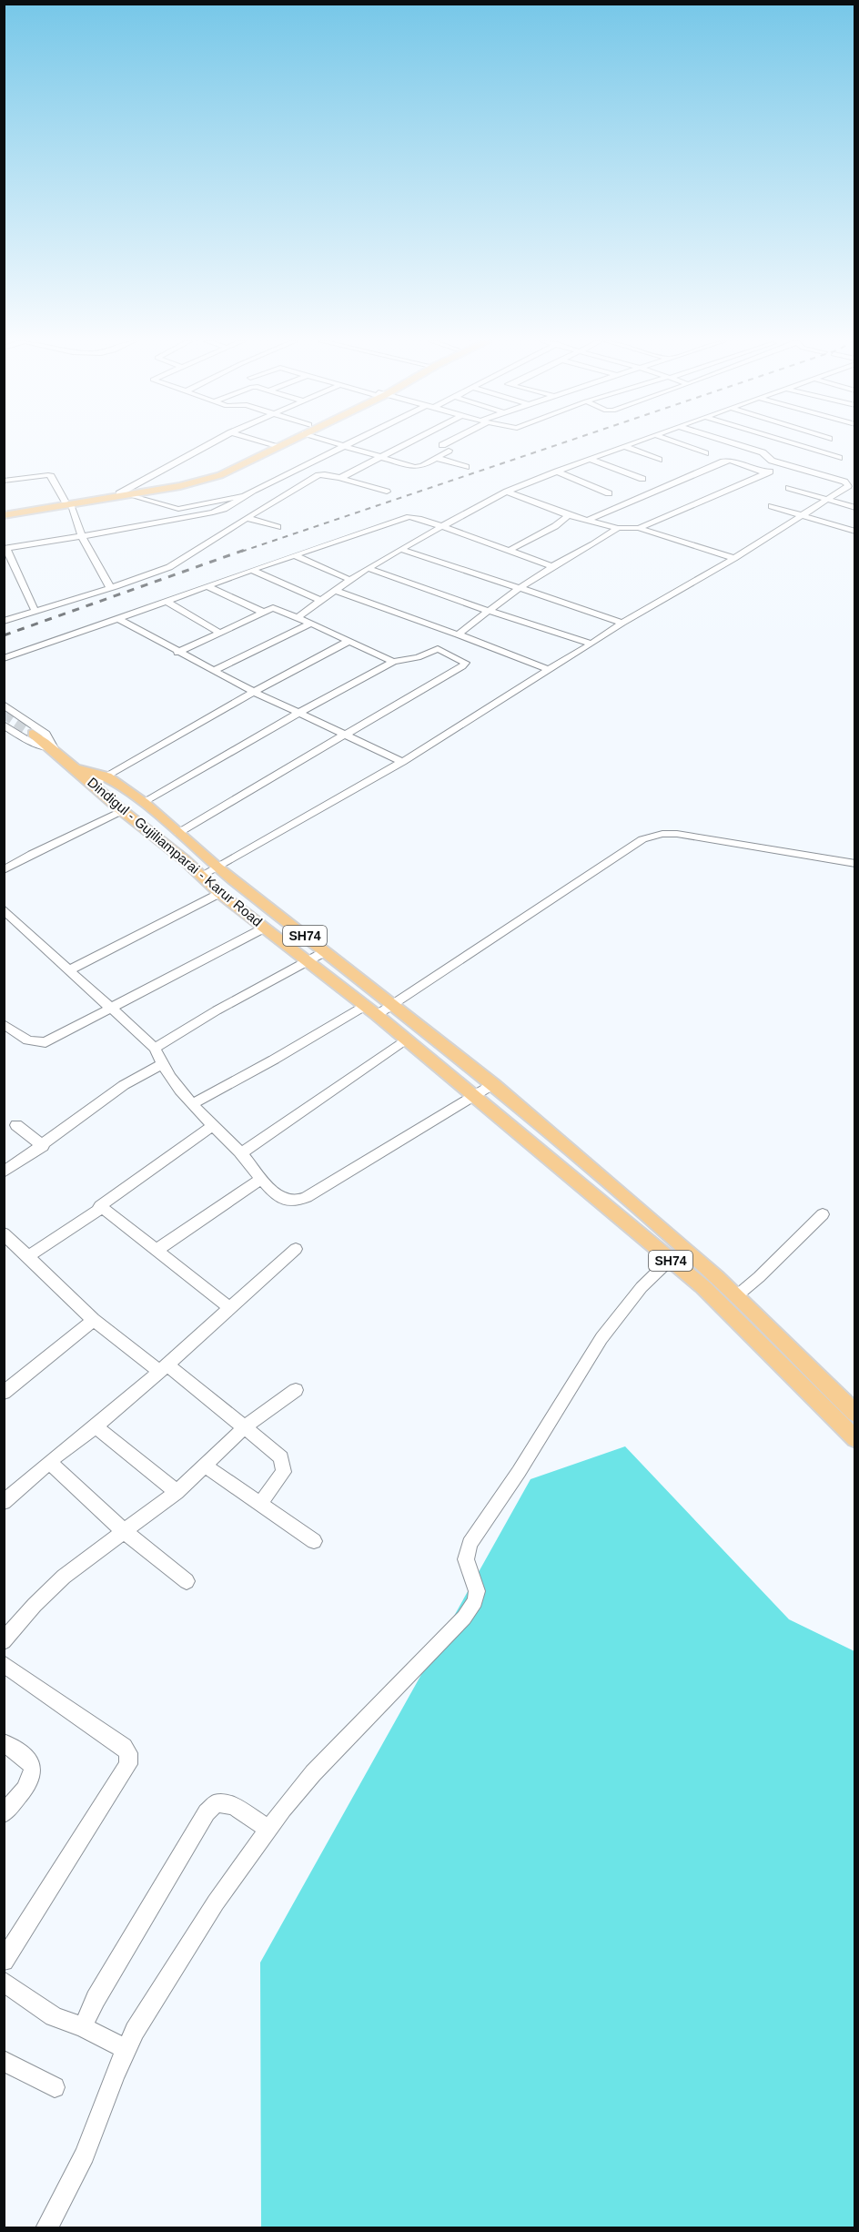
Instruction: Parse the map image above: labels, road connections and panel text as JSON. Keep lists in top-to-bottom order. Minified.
{"streets":{"main road":["Dindigul - Gujiliamparai - Karur Road","SH74"]},"crossings":[["Dindigul - Gujiliamparai - Karur Road","SH74"]]}
